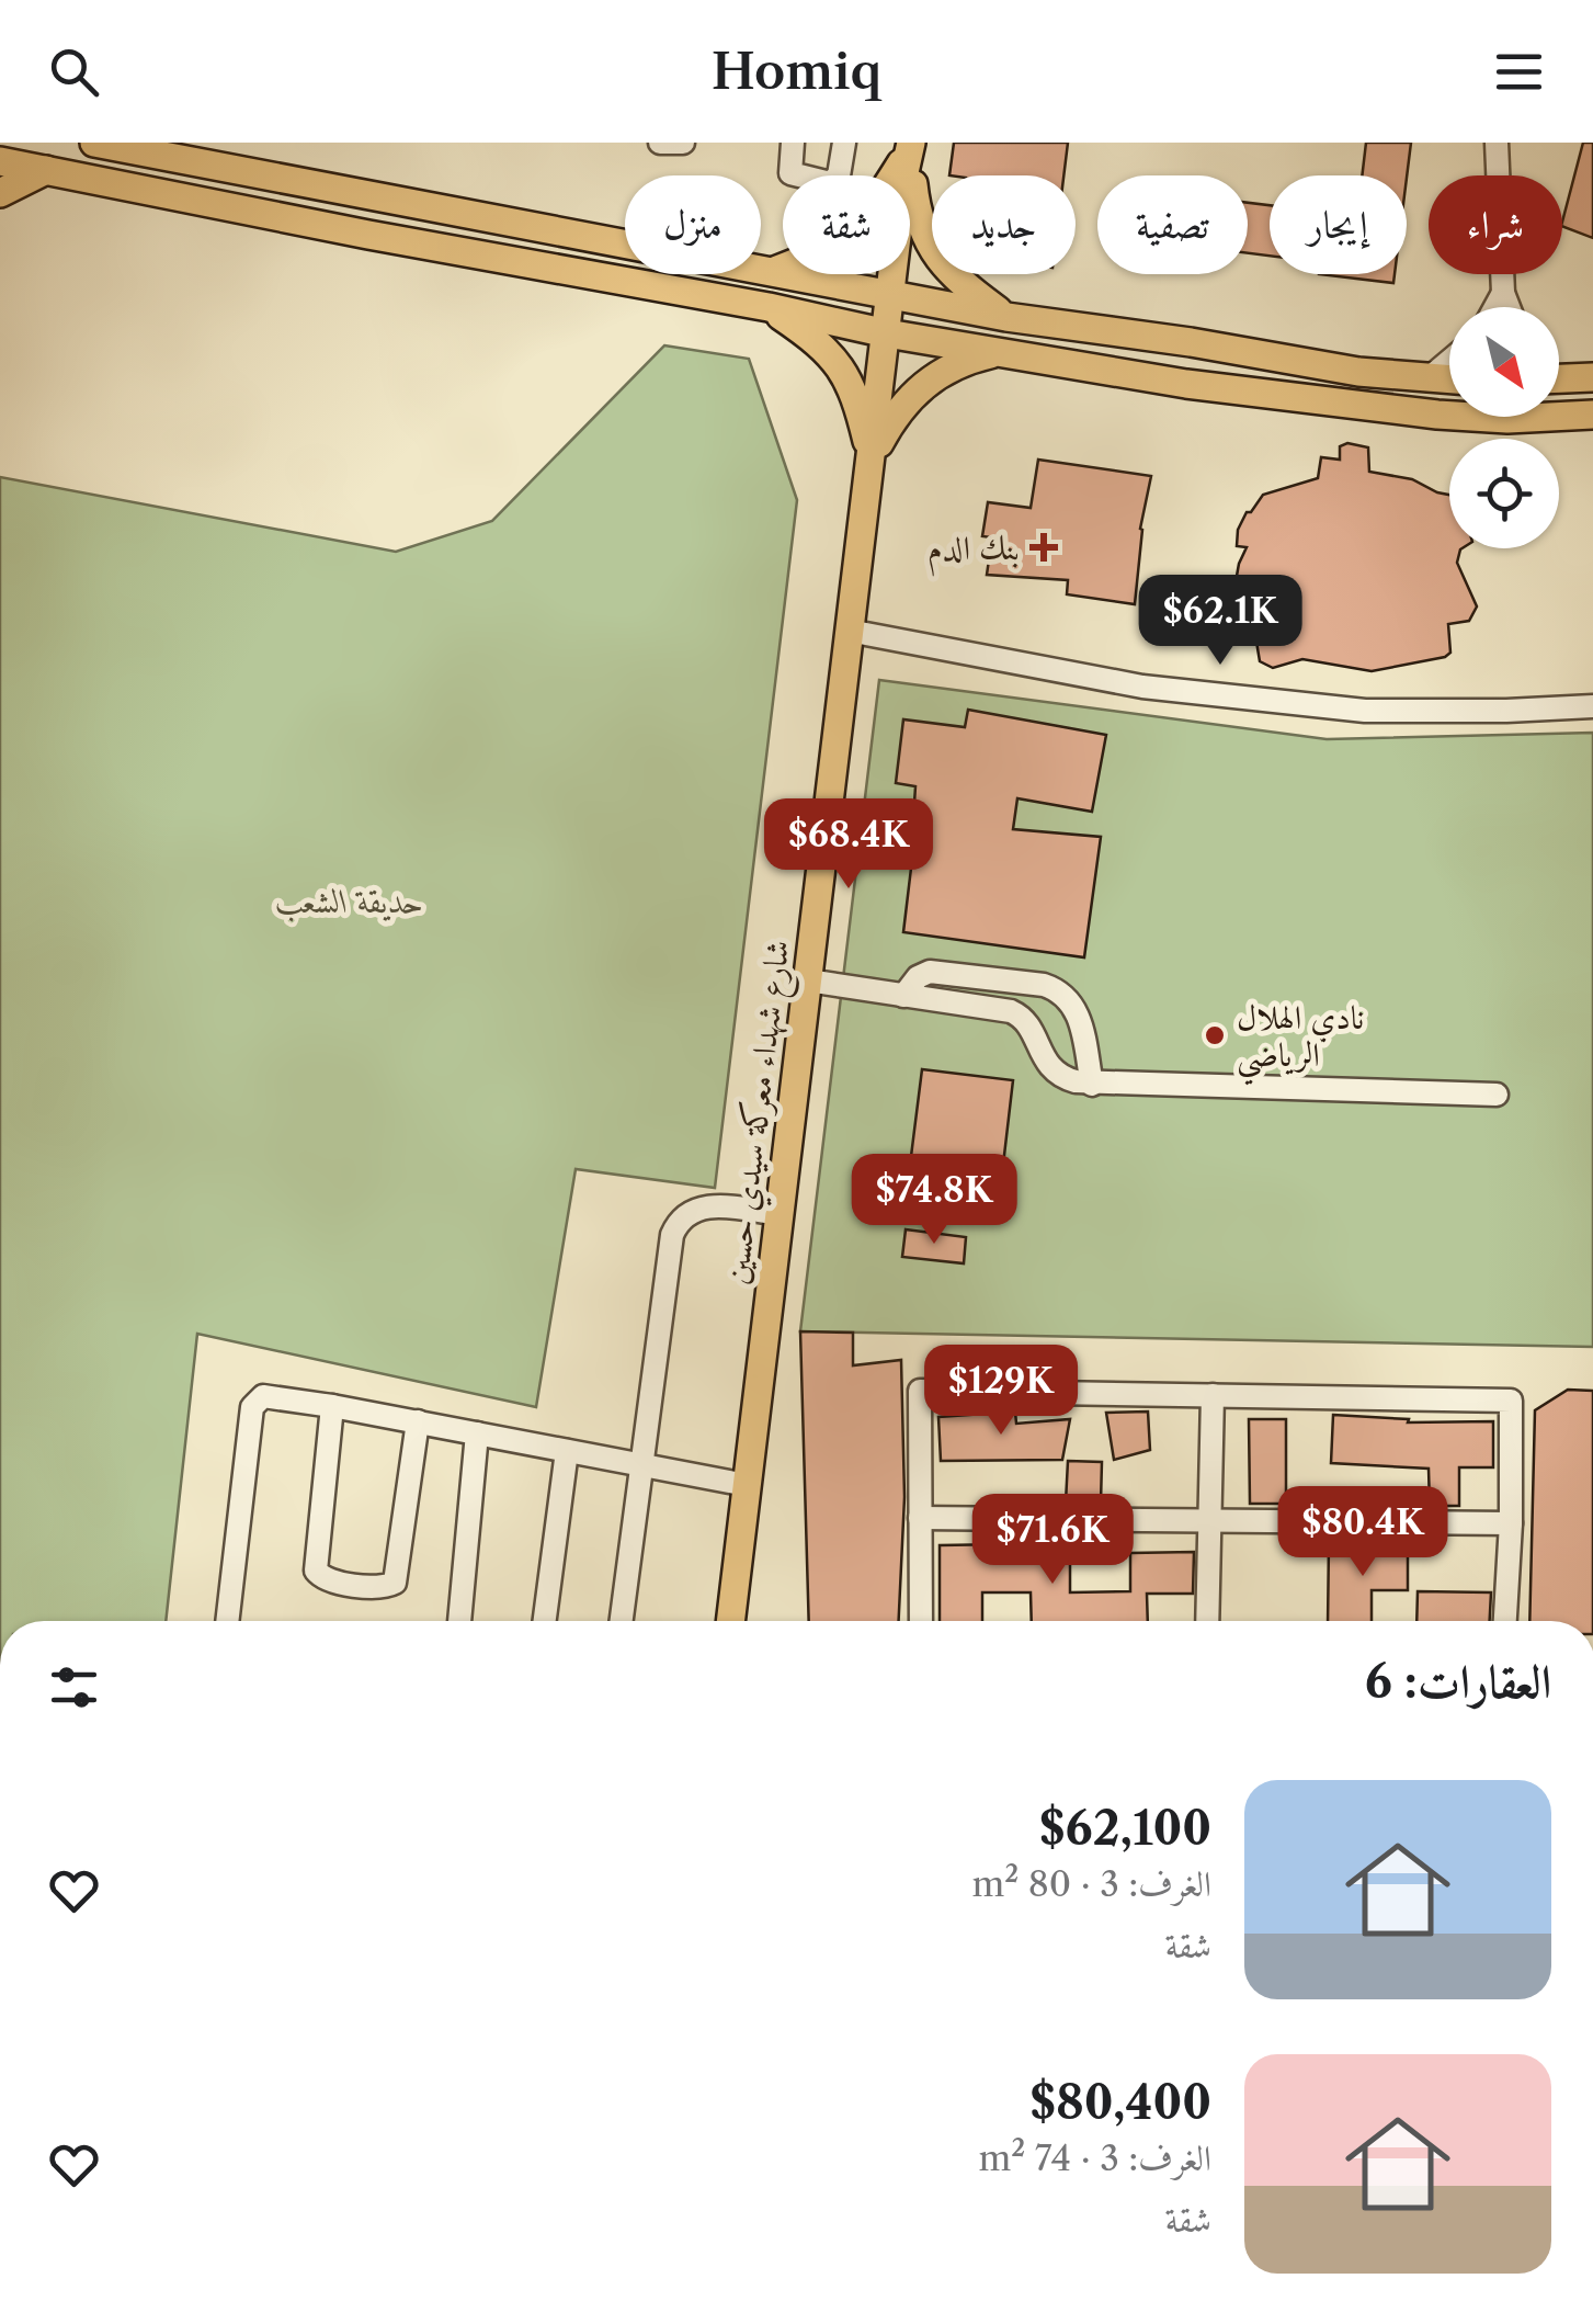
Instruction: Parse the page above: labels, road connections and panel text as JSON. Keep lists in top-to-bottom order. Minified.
{"streets":{"main road":["شارع شهداء معركة سيدي حسين"]},"parks":["حديقة الشعب"],"places":{"health":["بنك الدم"],"other":["نادي الهلال الرياضي"]},"north":"bottom right","page":{"header":"Homiq","chip":["شراء","إيجار","تصفية","جديد","شقة","منزل"],"price":["$62.1K","$68.4K","$74.8K","$129K","$80.4K","$71.6K"],"heading":"العقارات: 6","list":[{"name":"$62,100","note":"الغرف: 3 · 80 m² · شقة"},{"name":"$80,400","note":"الغرف: 3 · 74 m² · شقة"}]}}
